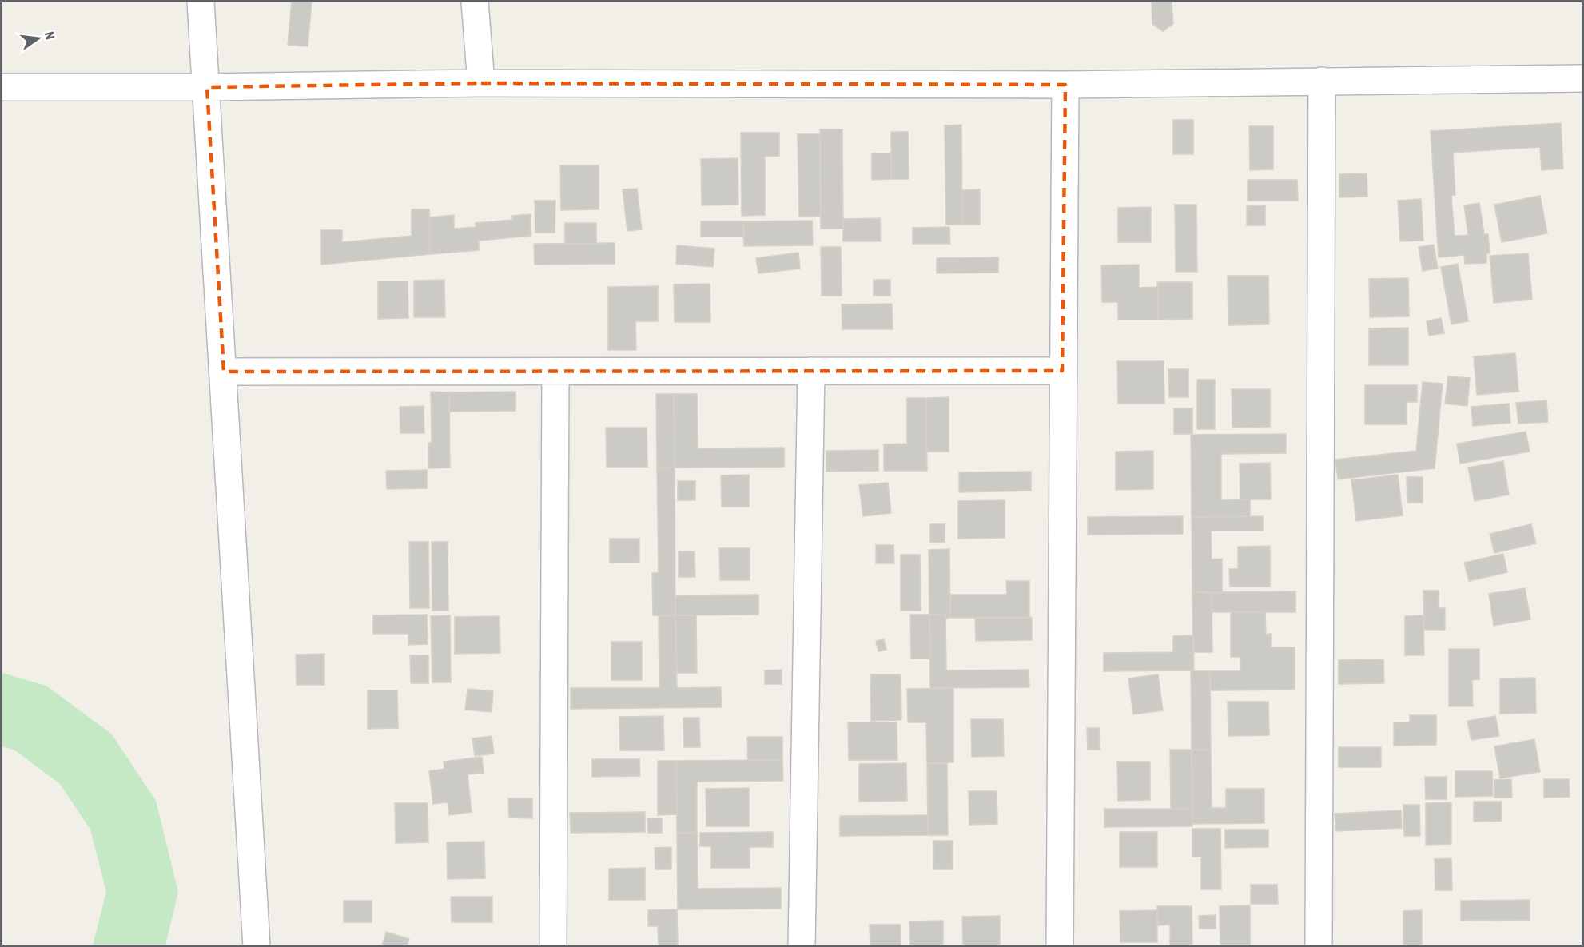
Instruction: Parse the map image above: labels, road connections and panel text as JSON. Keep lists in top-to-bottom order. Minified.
{"north":"right"}
